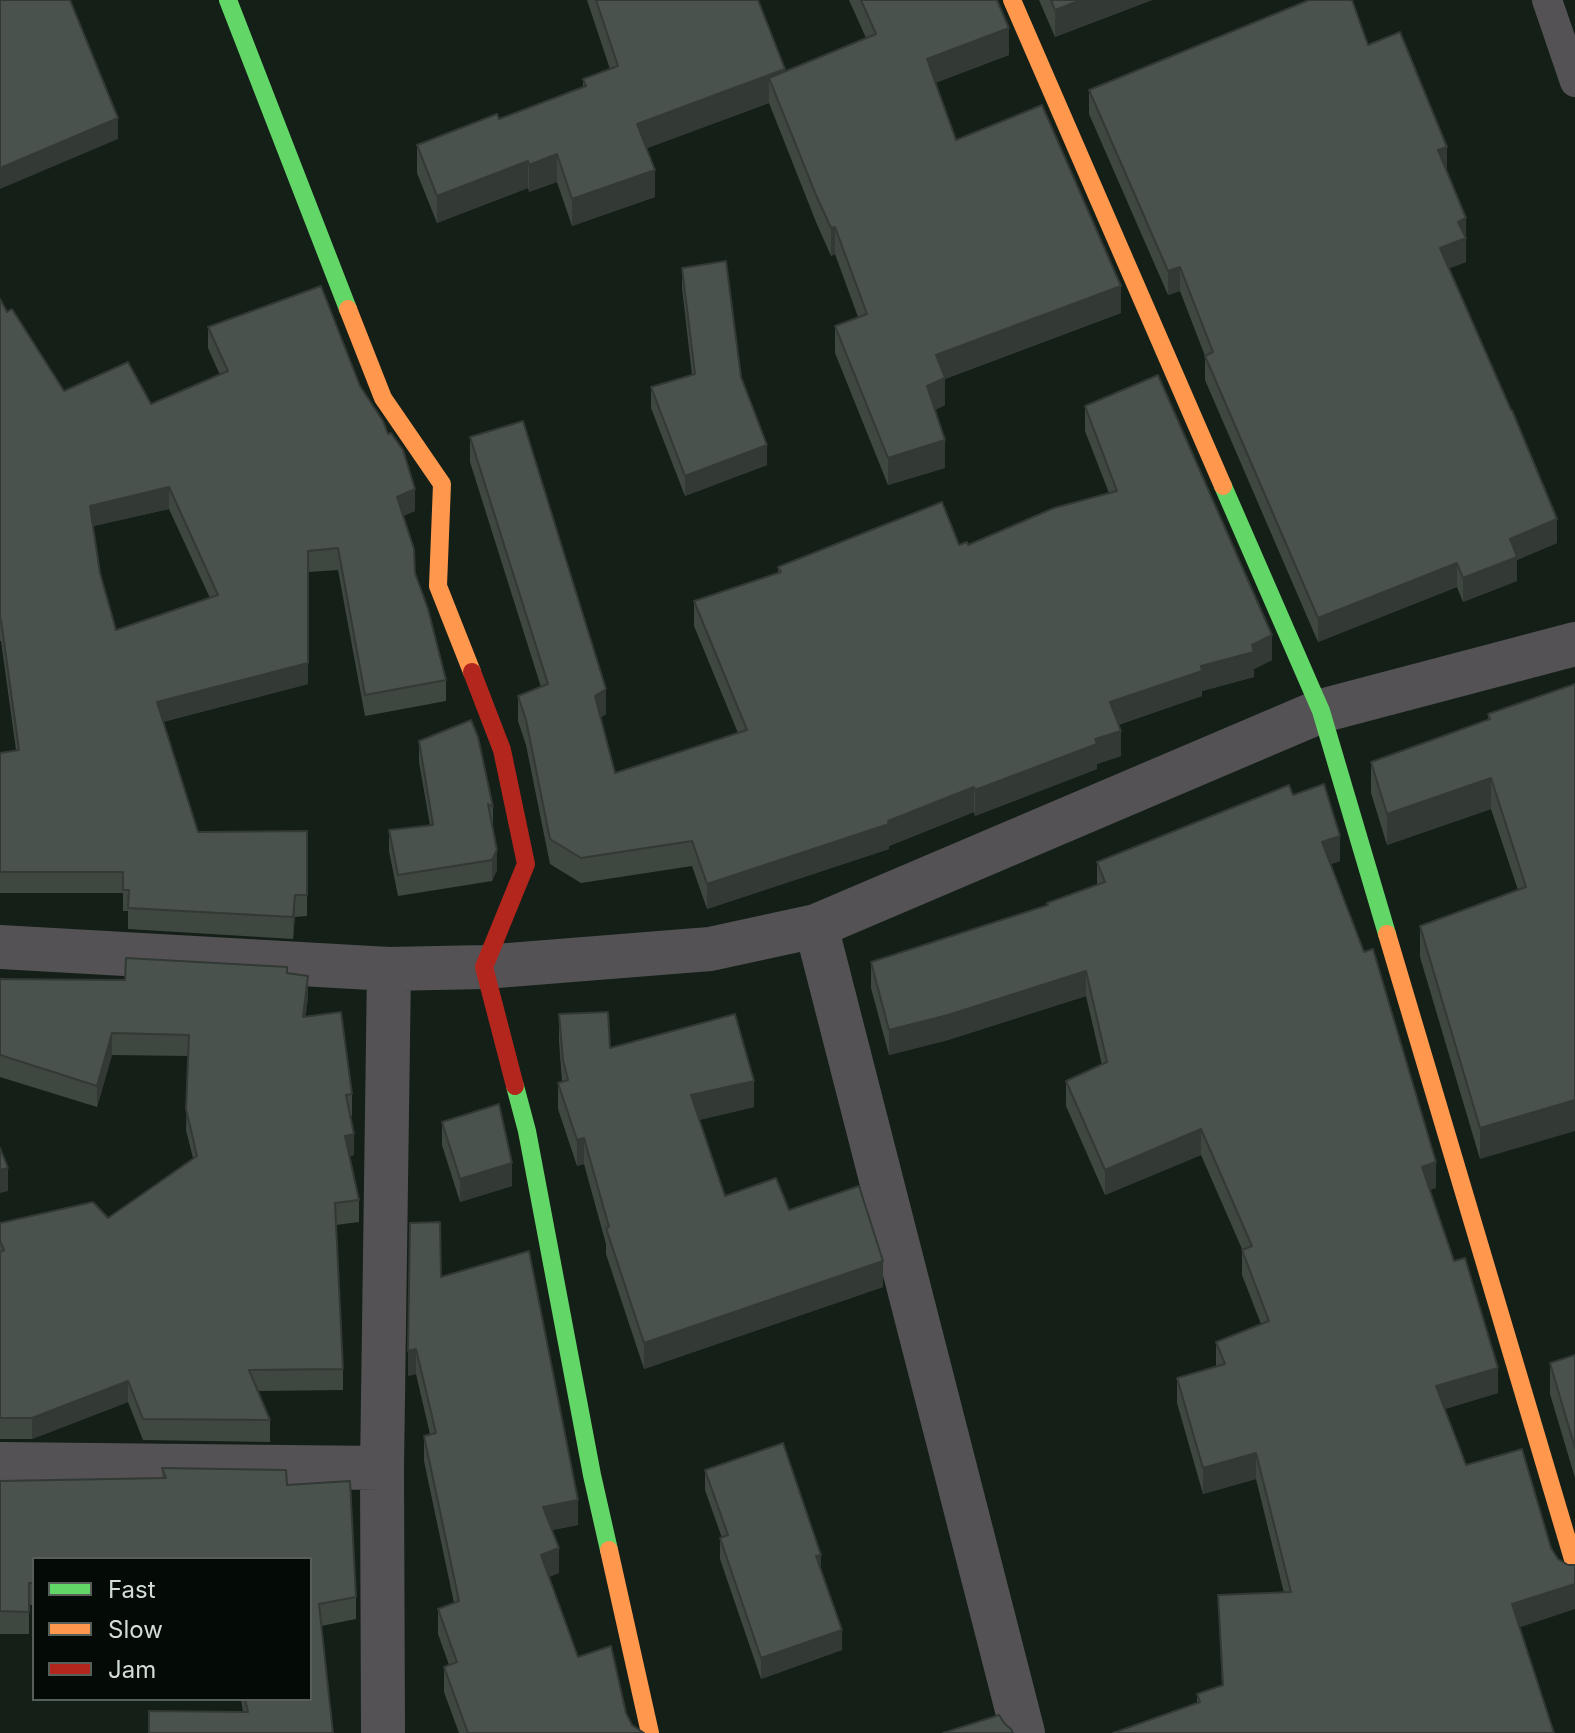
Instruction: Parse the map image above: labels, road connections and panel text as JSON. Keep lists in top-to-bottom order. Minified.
{"legend":["Fast","Slow","Jam"]}
